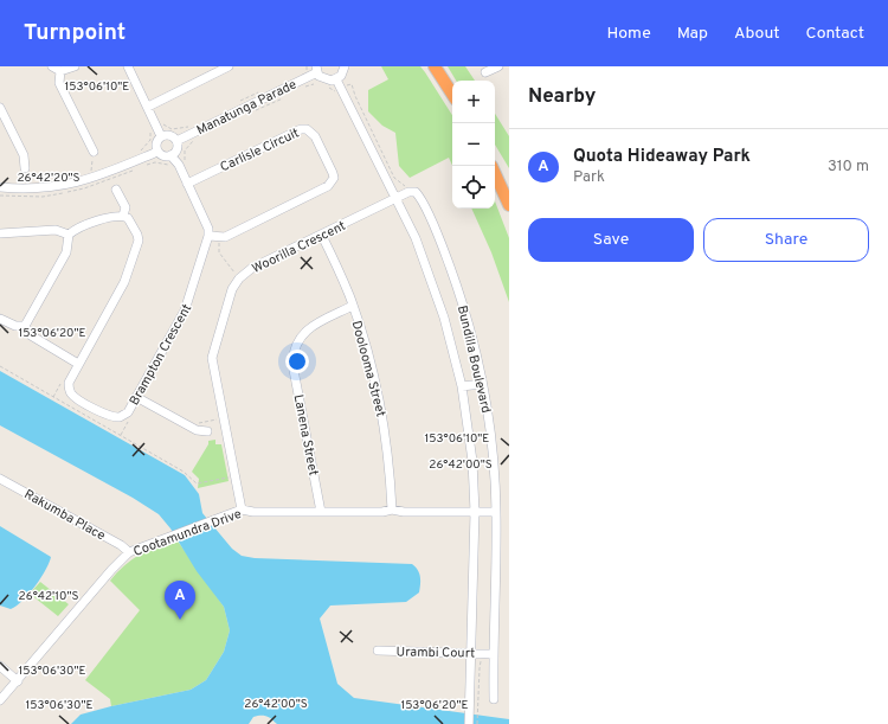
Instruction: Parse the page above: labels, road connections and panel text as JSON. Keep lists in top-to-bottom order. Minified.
{"streets":{"street":["Manatunga Parade","Carlisle Circuit","Woorilla Crescent","Brampton Crescent","Bundilla Boulevard","Doolooma Street","Lanena Street","Rakumba Place","Cootamundra Drive","Urambi Court"]},"crossings":[["Woorilla Crescent","Bundilla Boulevard"],["Woorilla Crescent","Doolooma Street"],["Woorilla Crescent","Cootamundra Drive"],["Bundilla Boulevard","Cootamundra Drive"],["Bundilla Boulevard","Urambi Court"],["Doolooma Street","Lanena Street"],["Doolooma Street","Cootamundra Drive"],["Lanena Street","Cootamundra Drive"],["Rakumba Place","Cootamundra Drive"]],"page":{"header":"Turnpoint","nav":["Home","Map","About","Contact"],"heading":"Nearby","map_buttons":["+","−"],"list":[{"mark":"A","name":"Quota Hideaway Park","note":"Park","value":"310 m"}],"buttons":["Save","Share"],"pins":"A"},"coordinates":["153°06'10\"E","26°42'20\"S","153°06'20\"E","26°42'00\"S","26°42'10\"S","153°06'30\"E"]}
